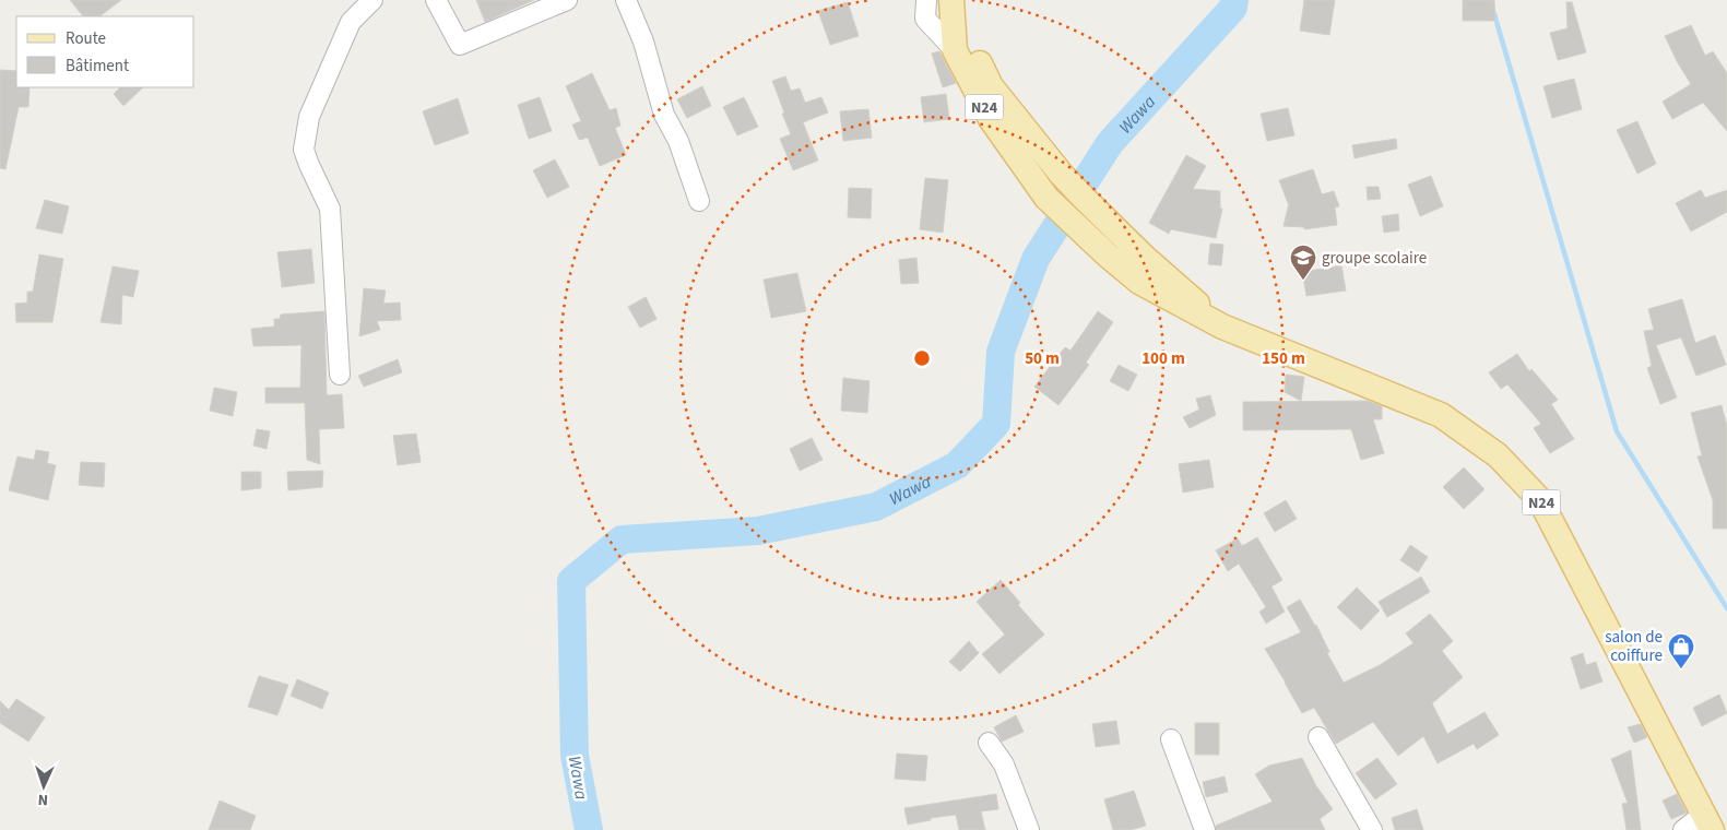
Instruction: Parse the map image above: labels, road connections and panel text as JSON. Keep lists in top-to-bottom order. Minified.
{"streets":{"main road":["N24"]},"water":["Wawa"],"places":{"school or university":["groupe scolaire"],"shop":["salon de coiffure"]},"legend":["Route","Bâtiment"],"north":"bottom","rings":["50 m","100 m","150 m"]}
